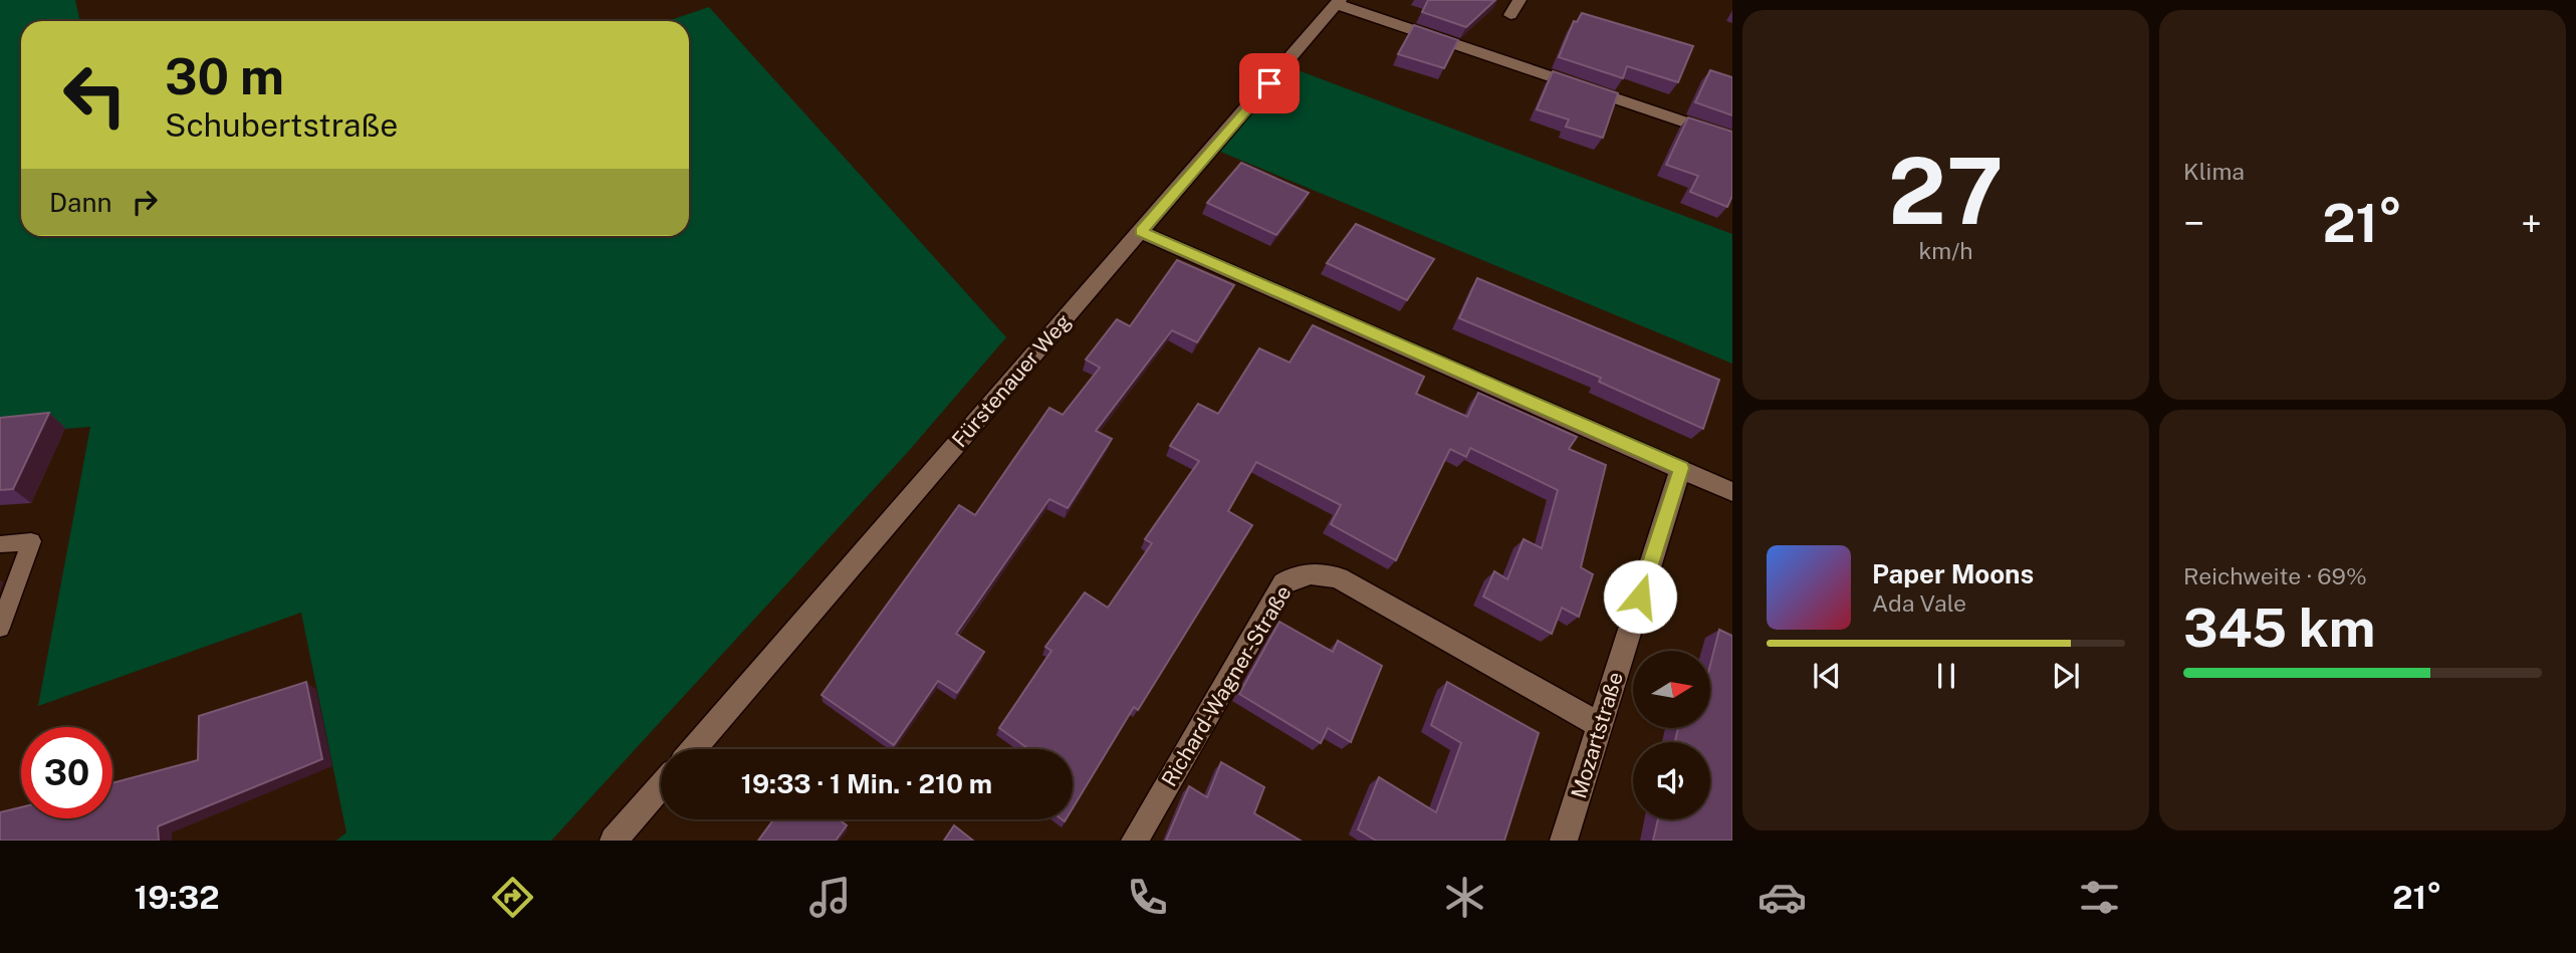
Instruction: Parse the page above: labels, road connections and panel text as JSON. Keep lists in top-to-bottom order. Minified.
{"streets":{"street":["Fürstenauer Weg","Richard-Wagner-Straße","Mozartstraße"]},"crossings":[["Richard-Wagner-Straße","Mozartstraße"]],"north":"right","page":{"tile":[["27","km/h"],"Klima",["Reichweite · 69%","345 km"]],"turn":["30 m","Schubertstraße"],"then":"Dann","heat":["−","21°","+"],"song":["Paper Moons","Ada Vale"],"limit":"30","trip":"19:33 · 1 Min. · 210 m","tabs":["19:32","21°"]}}
